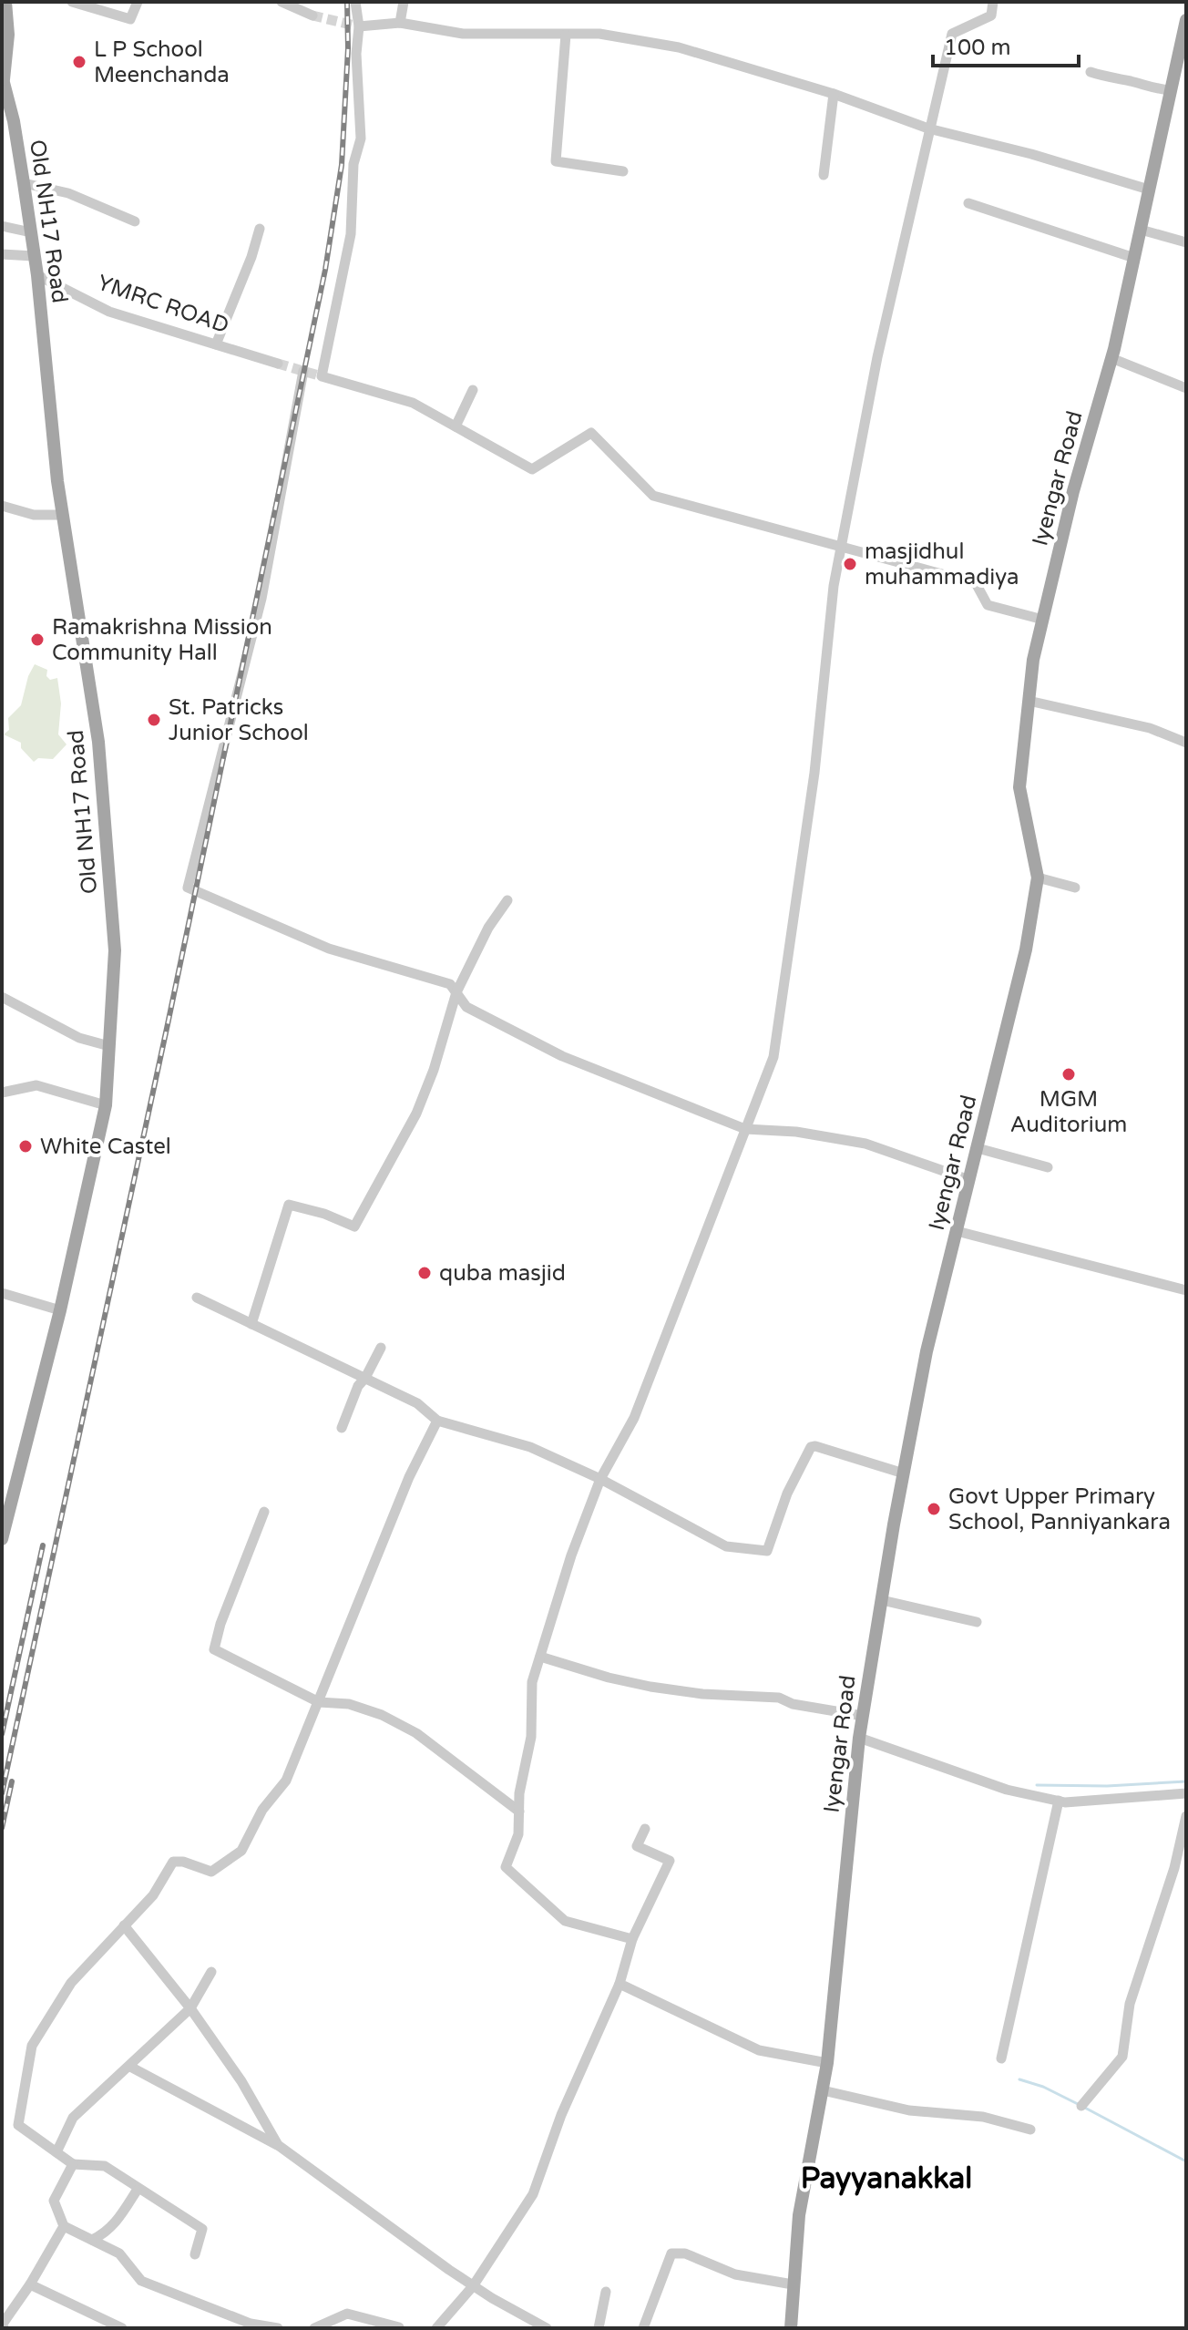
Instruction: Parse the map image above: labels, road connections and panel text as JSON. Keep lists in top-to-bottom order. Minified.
{"streets":{"main road":["Old NH17 Road","Iyengar Road"],"street":["YMRC ROAD"]},"crossings":[["Old NH17 Road","YMRC ROAD"]],"districts":["Payyanakkal"],"places":["L P School Meenchanda","masjidhul muhammadiya","Ramakrishna Mission Community Hall","St. Patricks Junior School","MGM Auditorium","White Castel","quba masjid","Govt Upper Primary School, Panniyankara"],"scale_bar":"100 m"}
